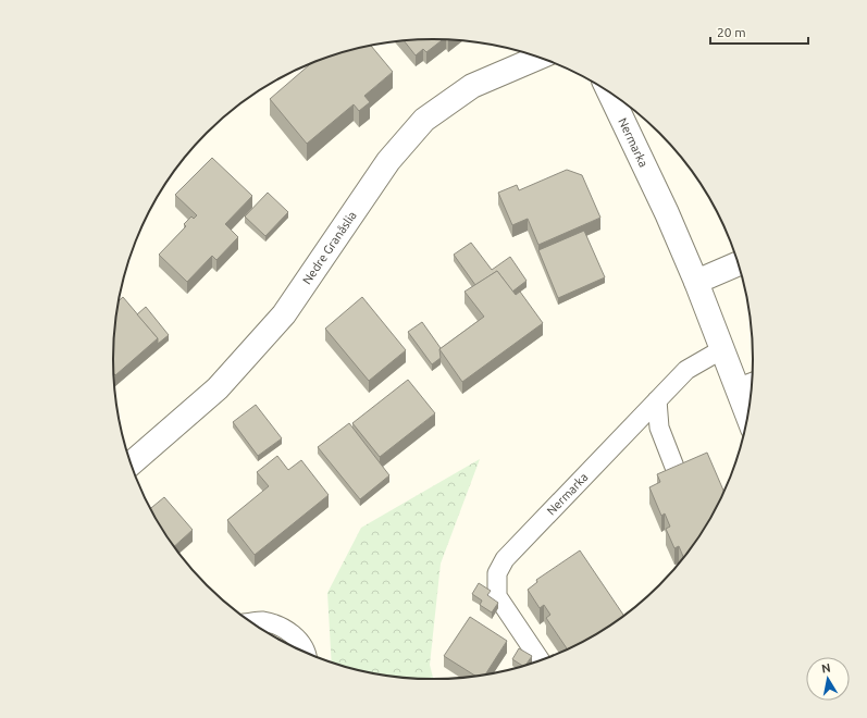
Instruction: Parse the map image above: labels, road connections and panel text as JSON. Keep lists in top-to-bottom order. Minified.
{"streets":{"street":["Nermarka","Nedre Granåslia"]},"scale_bar":"20 m","north":"top"}
